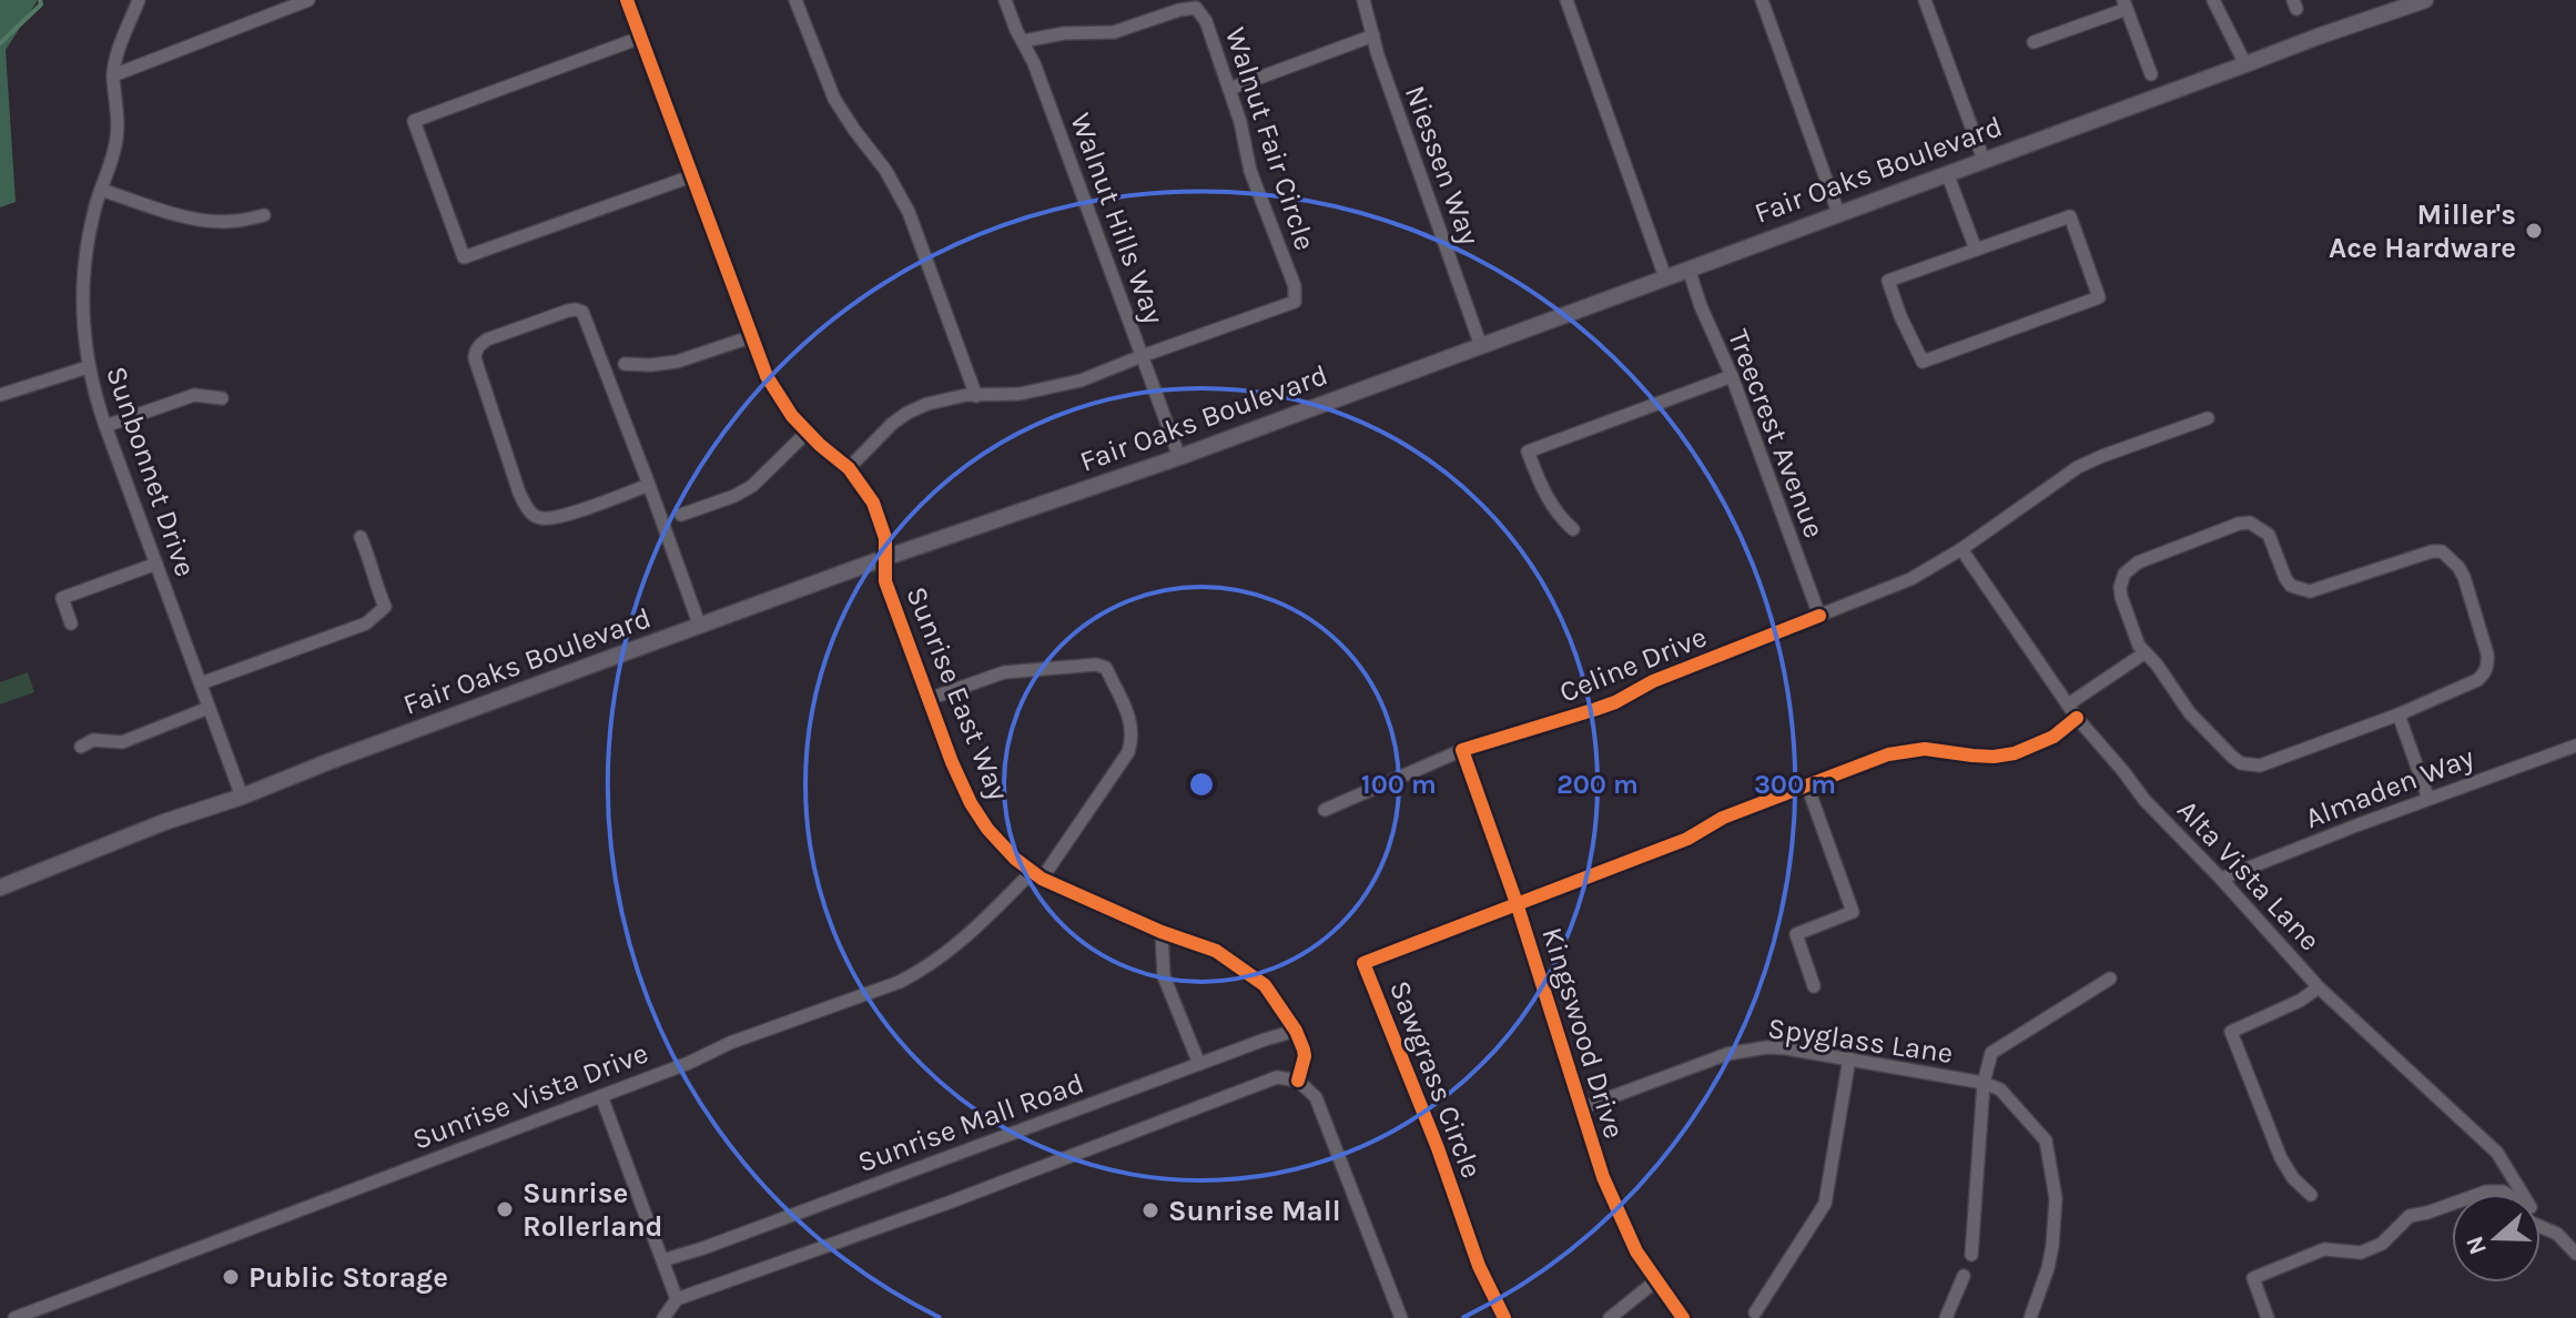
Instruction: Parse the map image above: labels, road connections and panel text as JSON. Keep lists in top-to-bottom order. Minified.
{"streets":{"main road":["Fair Oaks Boulevard"],"street":["Walnut Fair Circle","Niessen Way","Walnut Hills Way","Treecrest Avenue","Sunbonnet Drive","Celine Drive","Sunrise East Way","Almaden Way","Alta Vista Lane","Kingswood Drive","Spyglass Lane","Sawgrass Circle","Sunrise Vista Drive","Sunrise Mall Road"]},"crossings":[["Walnut Fair Circle","Walnut Hills Way"],["Niessen Way","Fair Oaks Boulevard"],["Fair Oaks Boulevard","Walnut Hills Way"],["Fair Oaks Boulevard","Treecrest Avenue"],["Fair Oaks Boulevard","Sunbonnet Drive"],["Fair Oaks Boulevard","Sunrise East Way"],["Treecrest Avenue","Celine Drive"],["Celine Drive","Alta Vista Lane"],["Celine Drive","Kingswood Drive"],["Sunrise East Way","Sunrise Vista Drive"],["Sunrise East Way","Sunrise Mall Road"],["Almaden Way","Alta Vista Lane"],["Kingswood Drive","Spyglass Lane"],["Kingswood Drive","Sawgrass Circle"]],"places":["Miller's Ace Hardware","Sunrise Rollerland","Sunrise Mall","Public Storage"],"north":"left","rings":["100 m","200 m","300 m"]}
